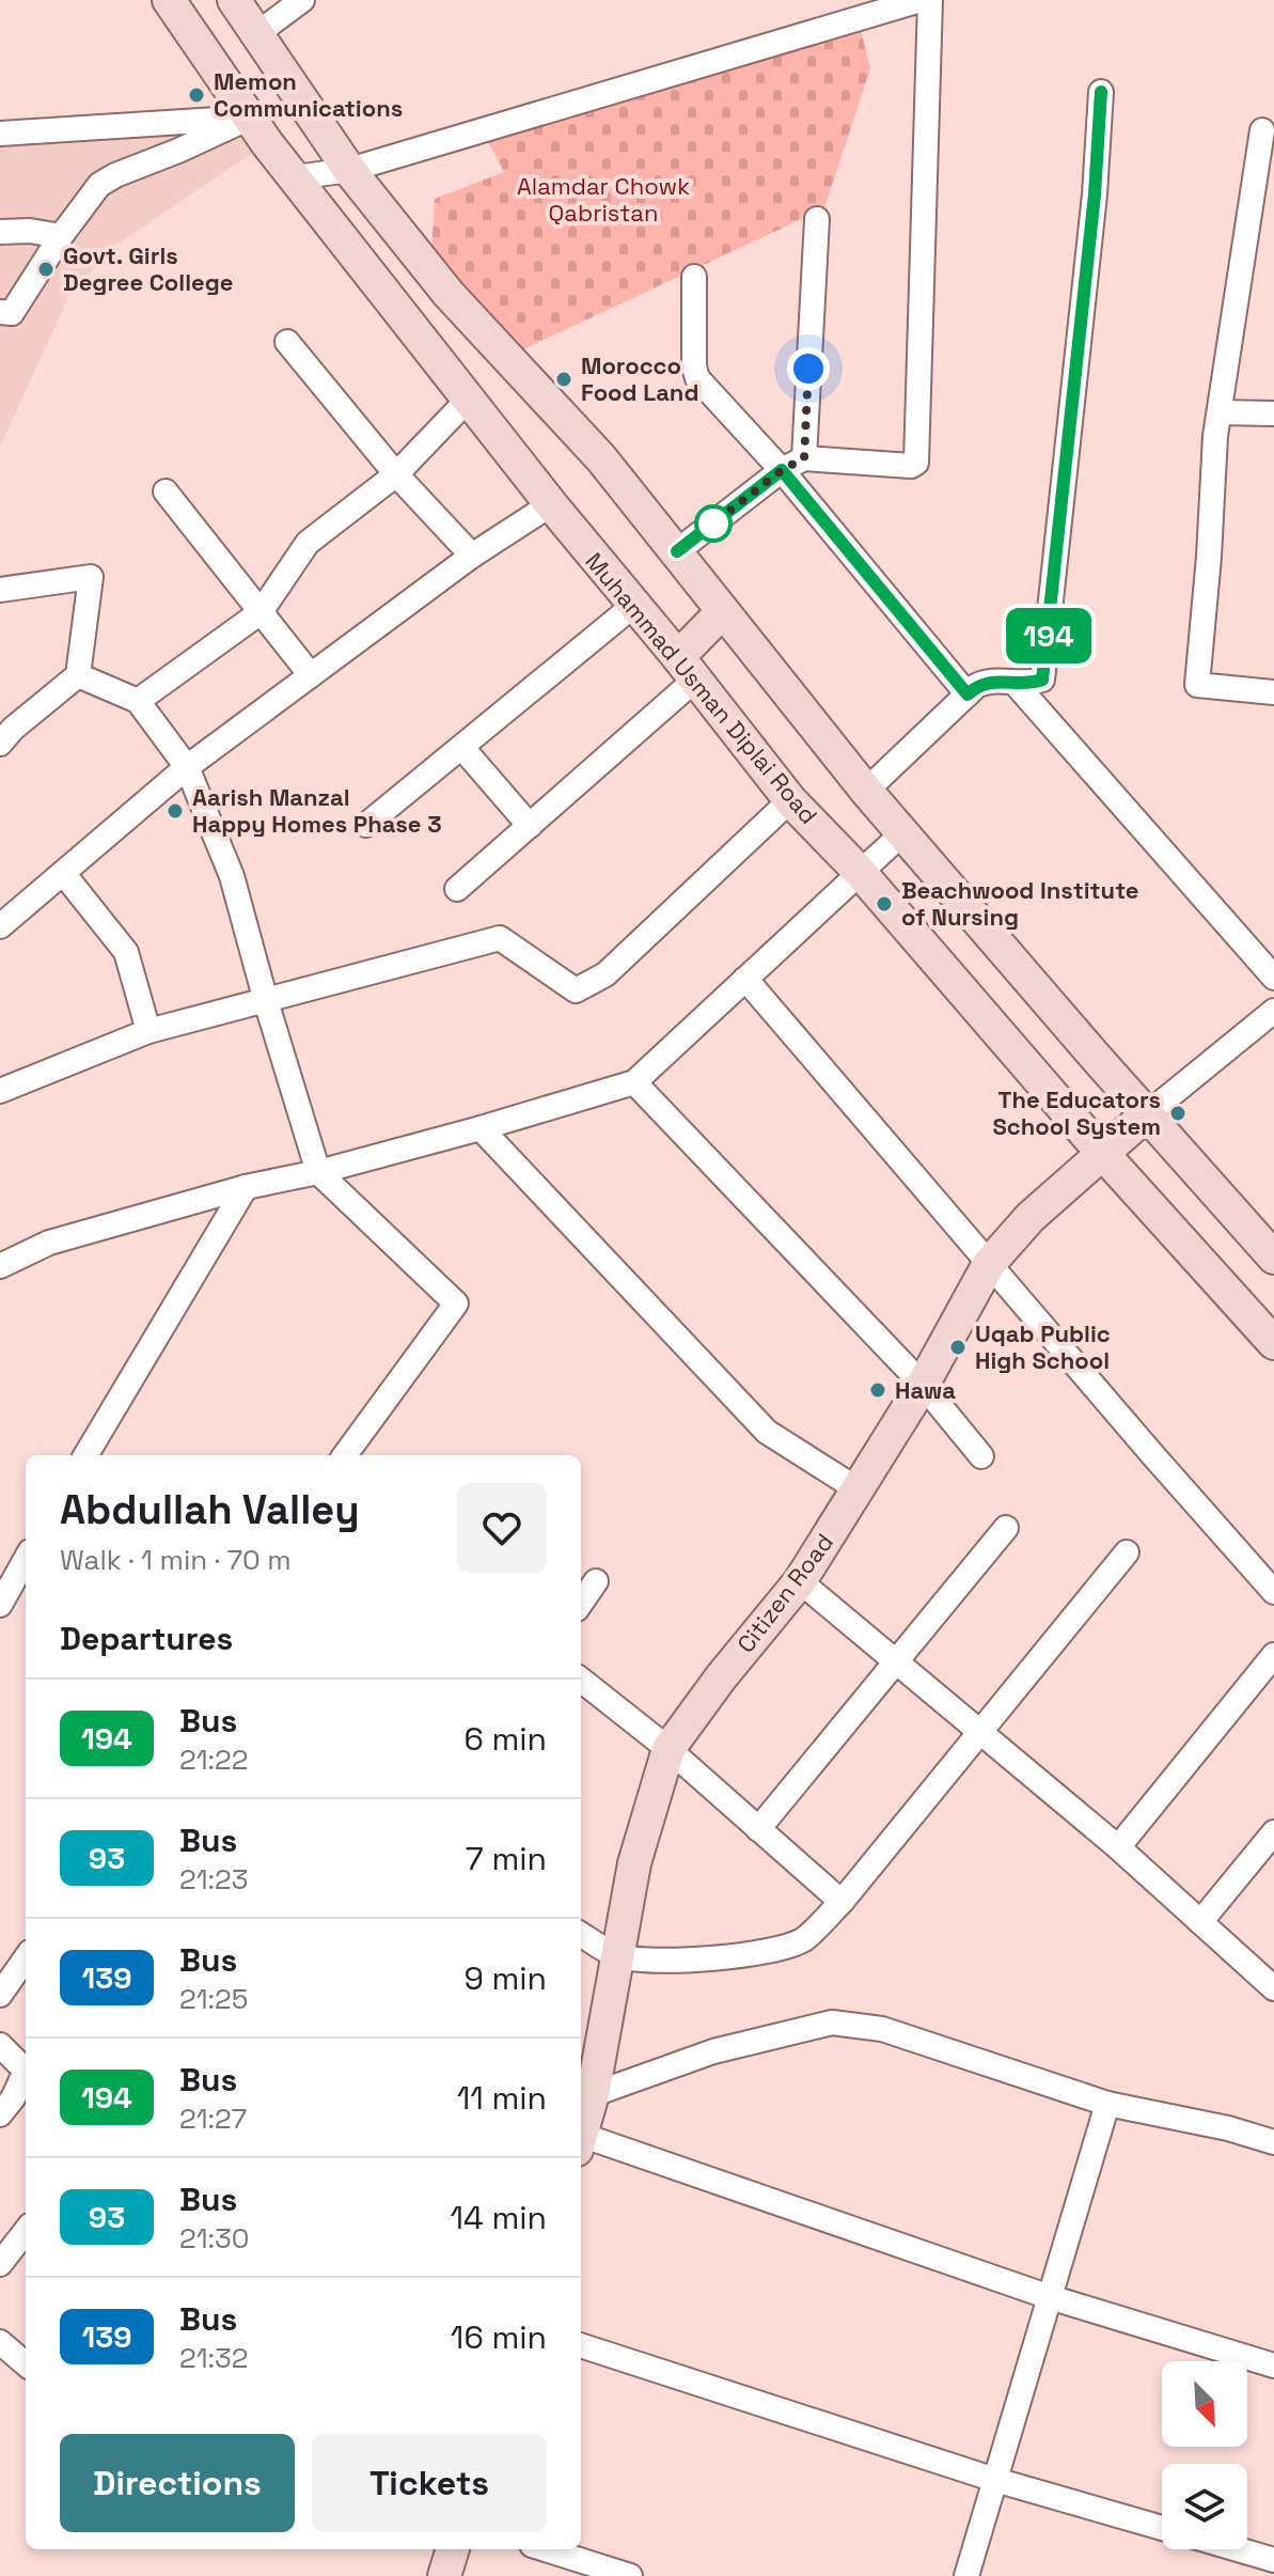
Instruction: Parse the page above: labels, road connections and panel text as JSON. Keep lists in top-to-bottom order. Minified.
{"streets":{"street":["Muhammad Usman Diplai Road","Citizen Road"]},"crossings":[["Muhammad Usman Diplai Road","Citizen Road"]],"parks":["Alamdar Chowk Qabristan"],"places":["Memon Communications","Govt. Girls Degree College","Morocco Food Land","Aarish Manzal Happy Homes Phase 3","Beachwood Institute of Nursing","The Educators School System","Uqab Public High School","Hawa"],"lines":["bus line 194"],"north":"bottom right","page":{"on_map":"194","heading":[["Abdullah Valley","Walk · 1 min · 70 m"],"Departures"],"list":[{"mark":"194","name":"Bus","note":"21:22","value":"6 min"},{"mark":"93","name":"Bus","note":"21:23","value":"7 min"},{"mark":"139","name":"Bus","note":"21:25","value":"9 min"},{"mark":"194","name":"Bus","note":"21:27","value":"11 min"},{"mark":"93","name":"Bus","note":"21:30","value":"14 min"},{"mark":"139","name":"Bus","note":"21:32","value":"16 min"}],"buttons":["Directions","Tickets"]}}
